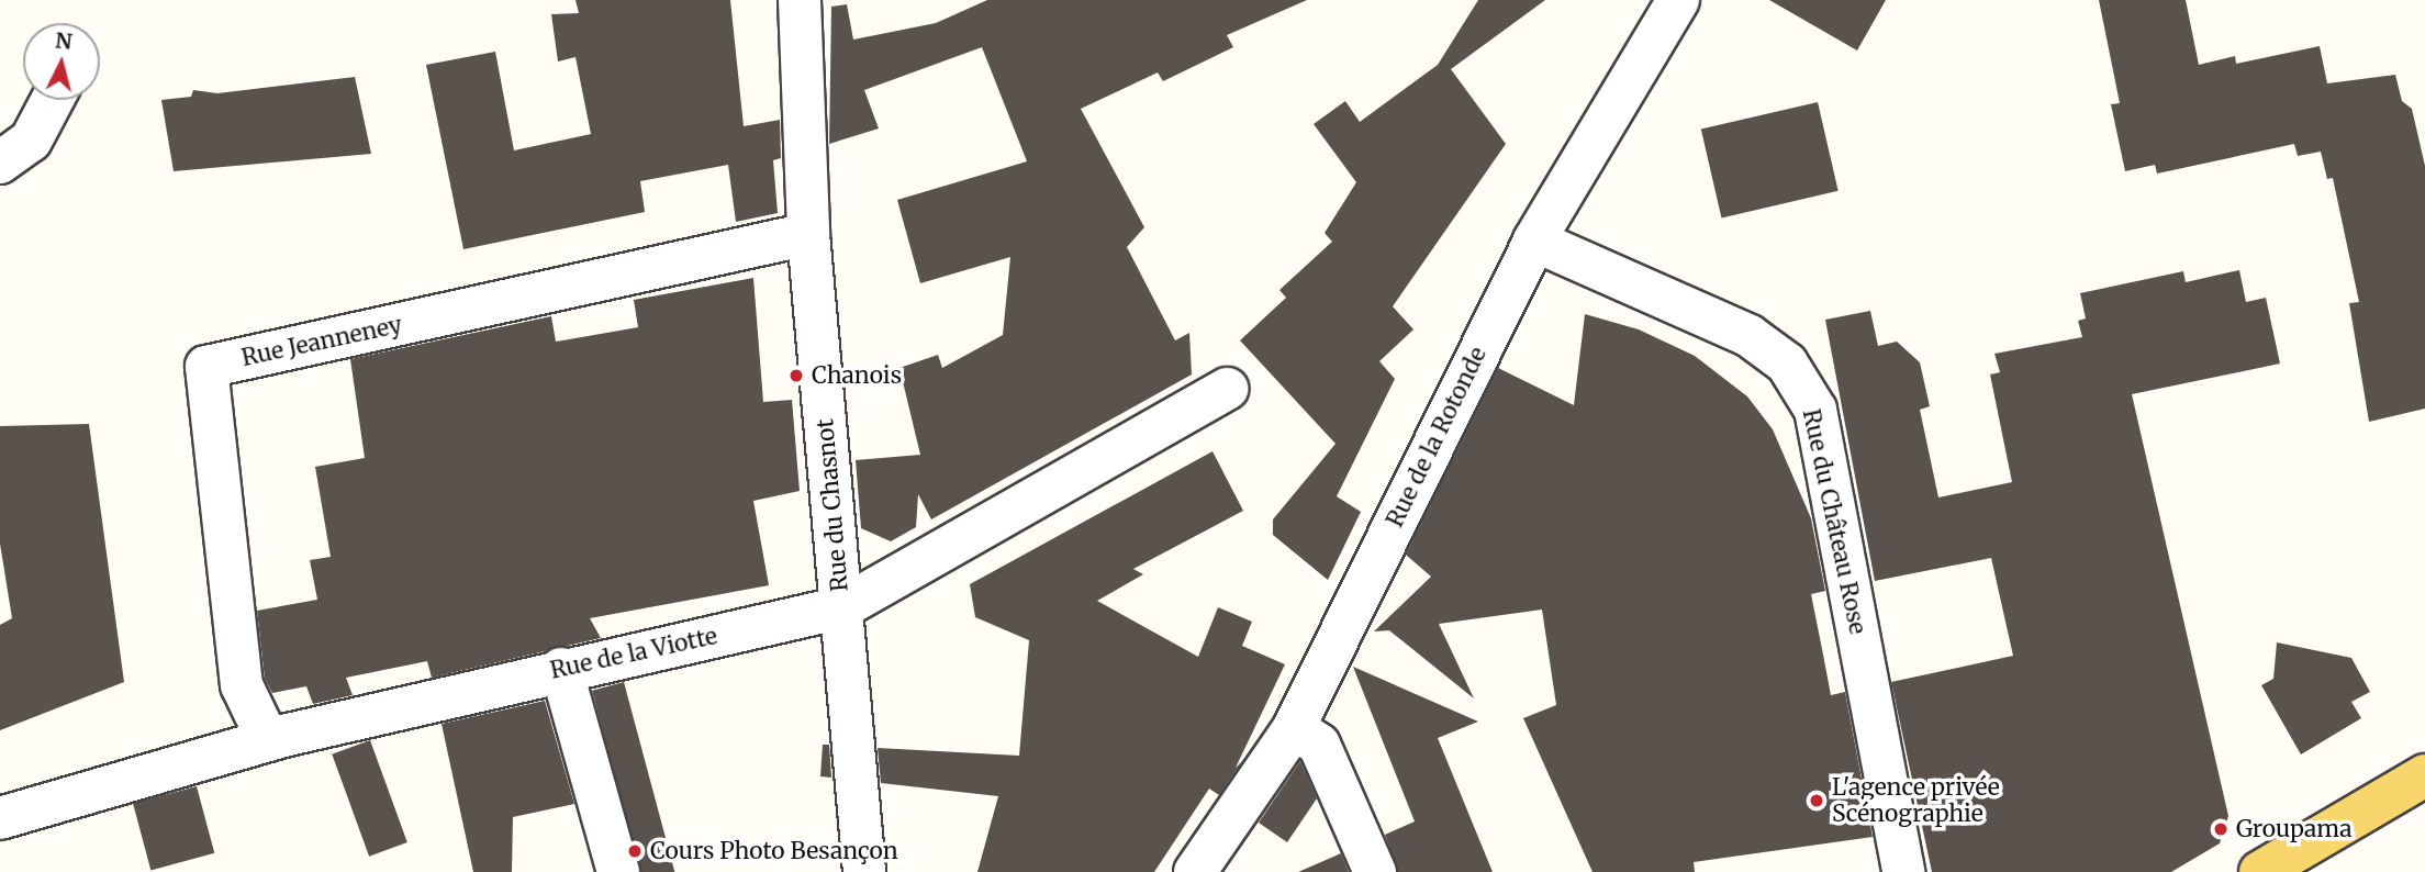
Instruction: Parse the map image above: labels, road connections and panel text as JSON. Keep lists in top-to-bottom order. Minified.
{"streets":{"street":["Rue Jeanneney","Rue de la Rotonde","Rue du Chasnot","Rue du Château Rose","Rue de la Viotte"]},"crossings":[["Rue Jeanneney","Rue du Chasnot"],["Rue Jeanneney","Rue de la Viotte"],["Rue de la Rotonde","Rue du Château Rose"],["Rue du Chasnot","Rue de la Viotte"]],"places":["Chanois","L'agence privée Scénographie","Groupama","Cours Photo Besançon"],"north":"top"}
